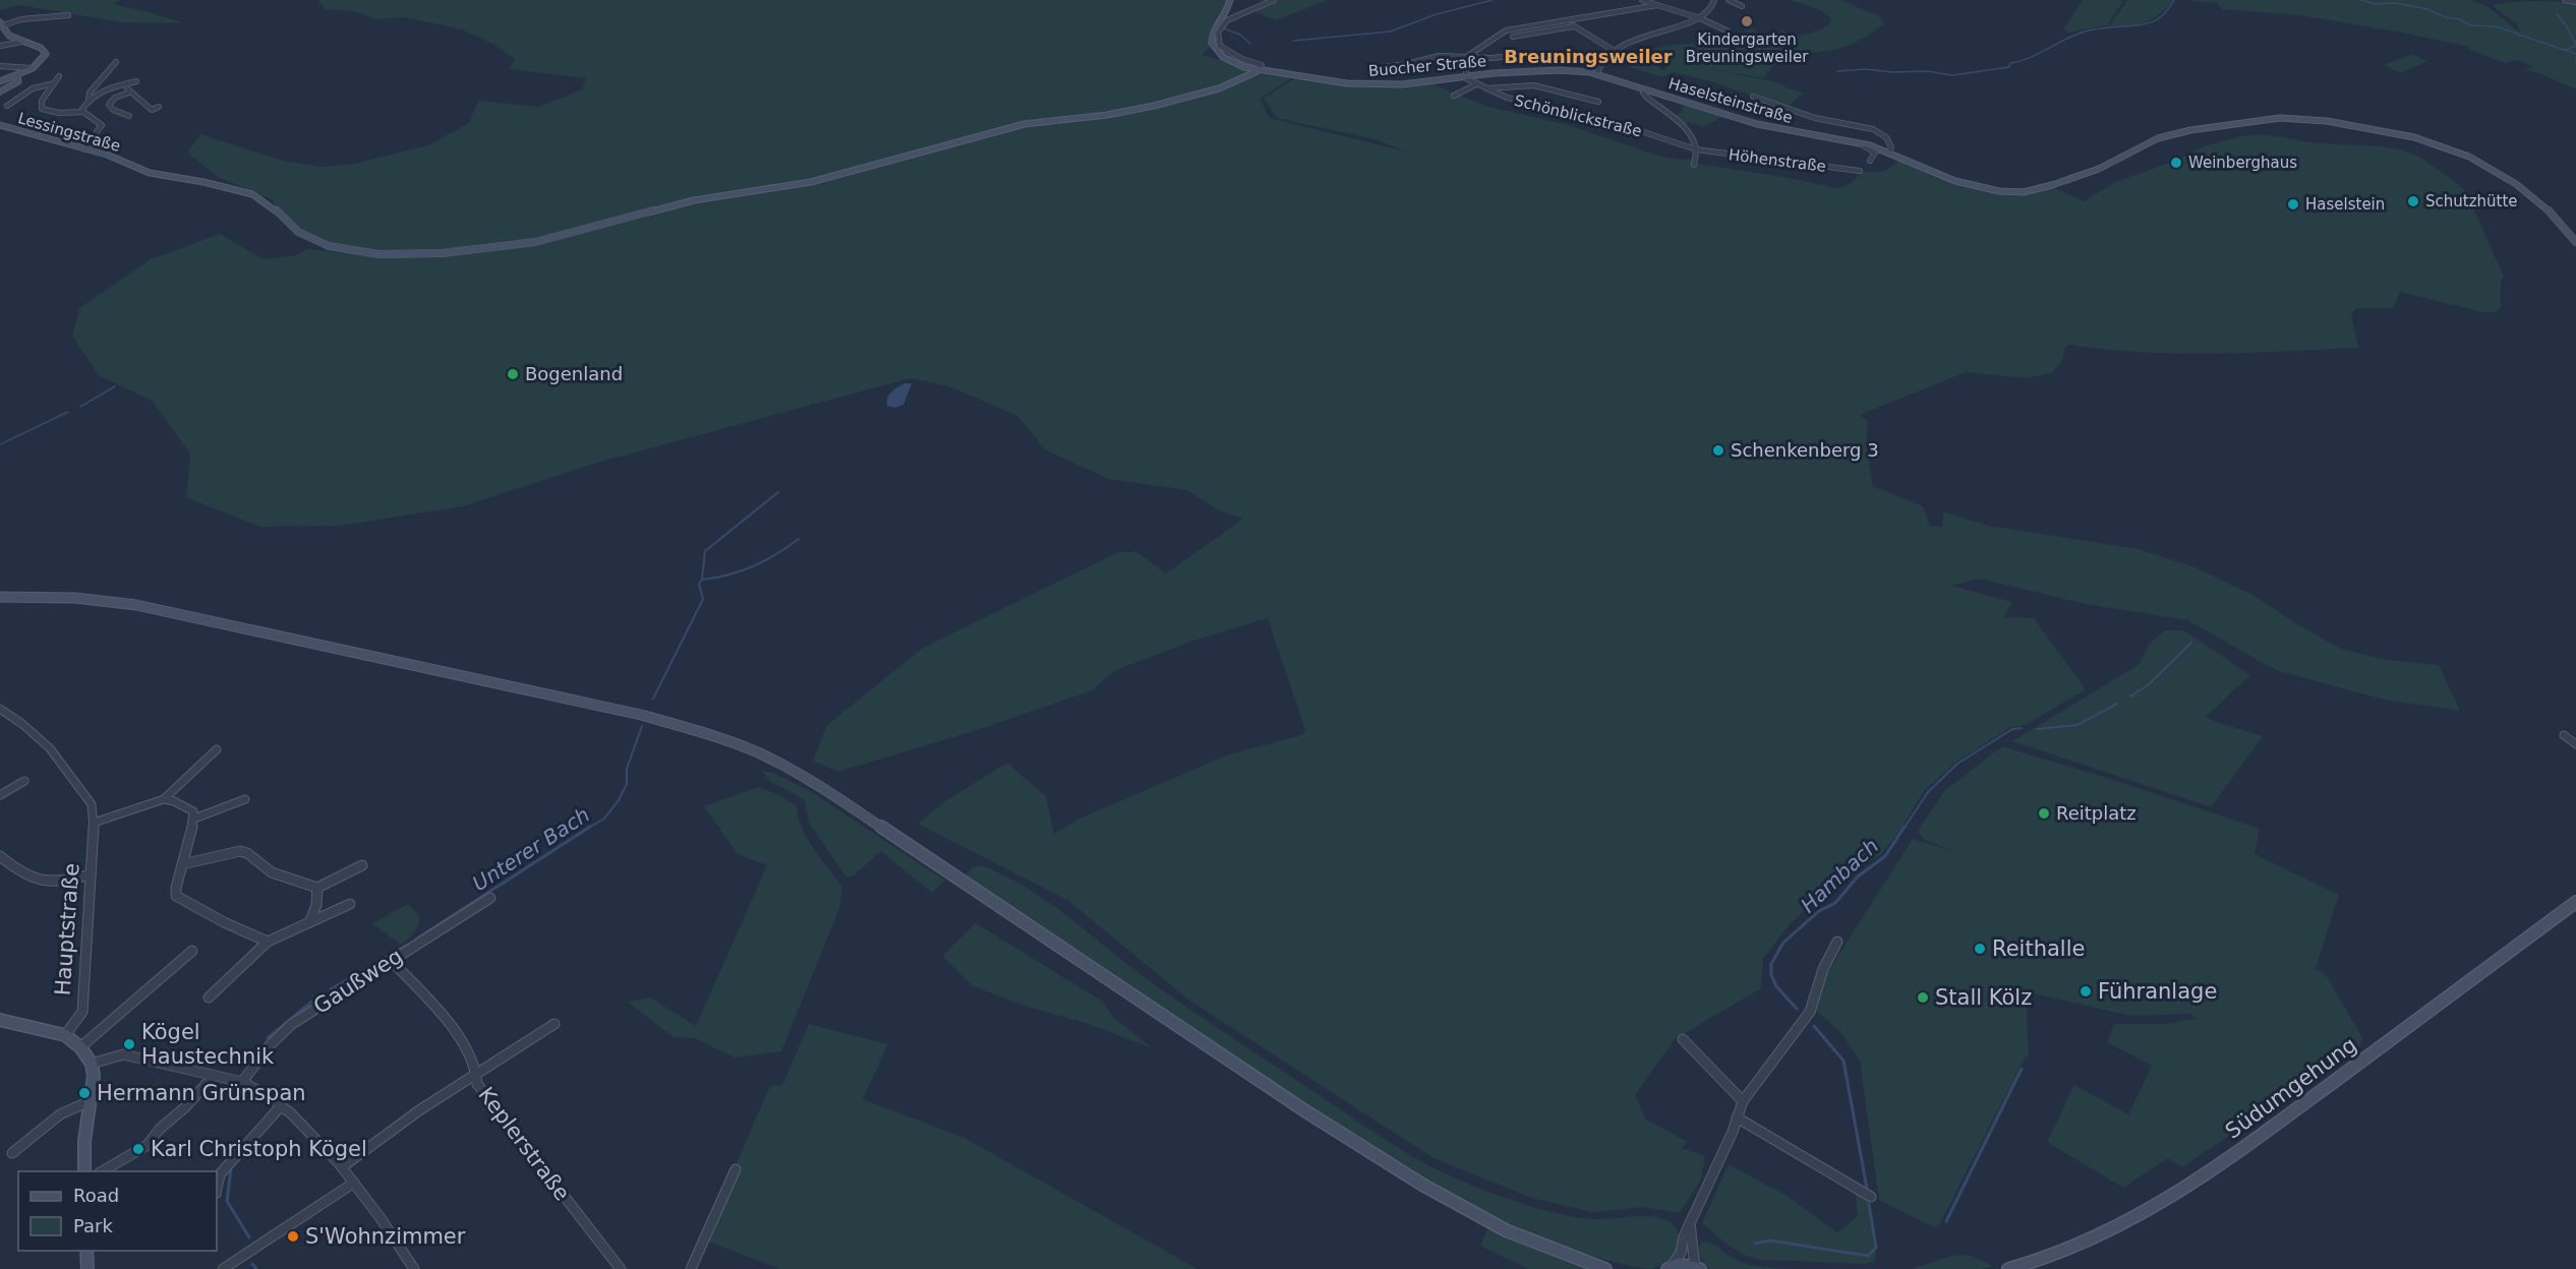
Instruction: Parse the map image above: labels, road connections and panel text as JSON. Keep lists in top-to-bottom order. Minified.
{"streets":{"street":["Buocher Straße","Haselsteinstraße","Schönblickstraße","Lessingstraße","Höhenstraße","Hauptstraße","Gaußweg","Südumgehung","Keplerstraße"]},"crossings":[["Buocher Straße","Haselsteinstraße"],["Buocher Straße","Schönblickstraße"],["Buocher Straße","Lessingstraße"],["Schönblickstraße","Höhenstraße"],["Gaußweg","Keplerstraße"]],"districts":["Breuningsweiler"],"water":["Unterer Bach","Hambach"],"places":["Kindergarten Breuningsweiler","Weinberghaus","Schutzhütte","Haselstein","Bogenland","Schenkenberg 3","Reitplatz","Reithalle","Führanlage","Stall Kölz","Kögel Haustechnik","Hermann Grünspan","Karl Christoph Kögel","S'Wohnzimmer"],"legend":["Road","Park"]}
